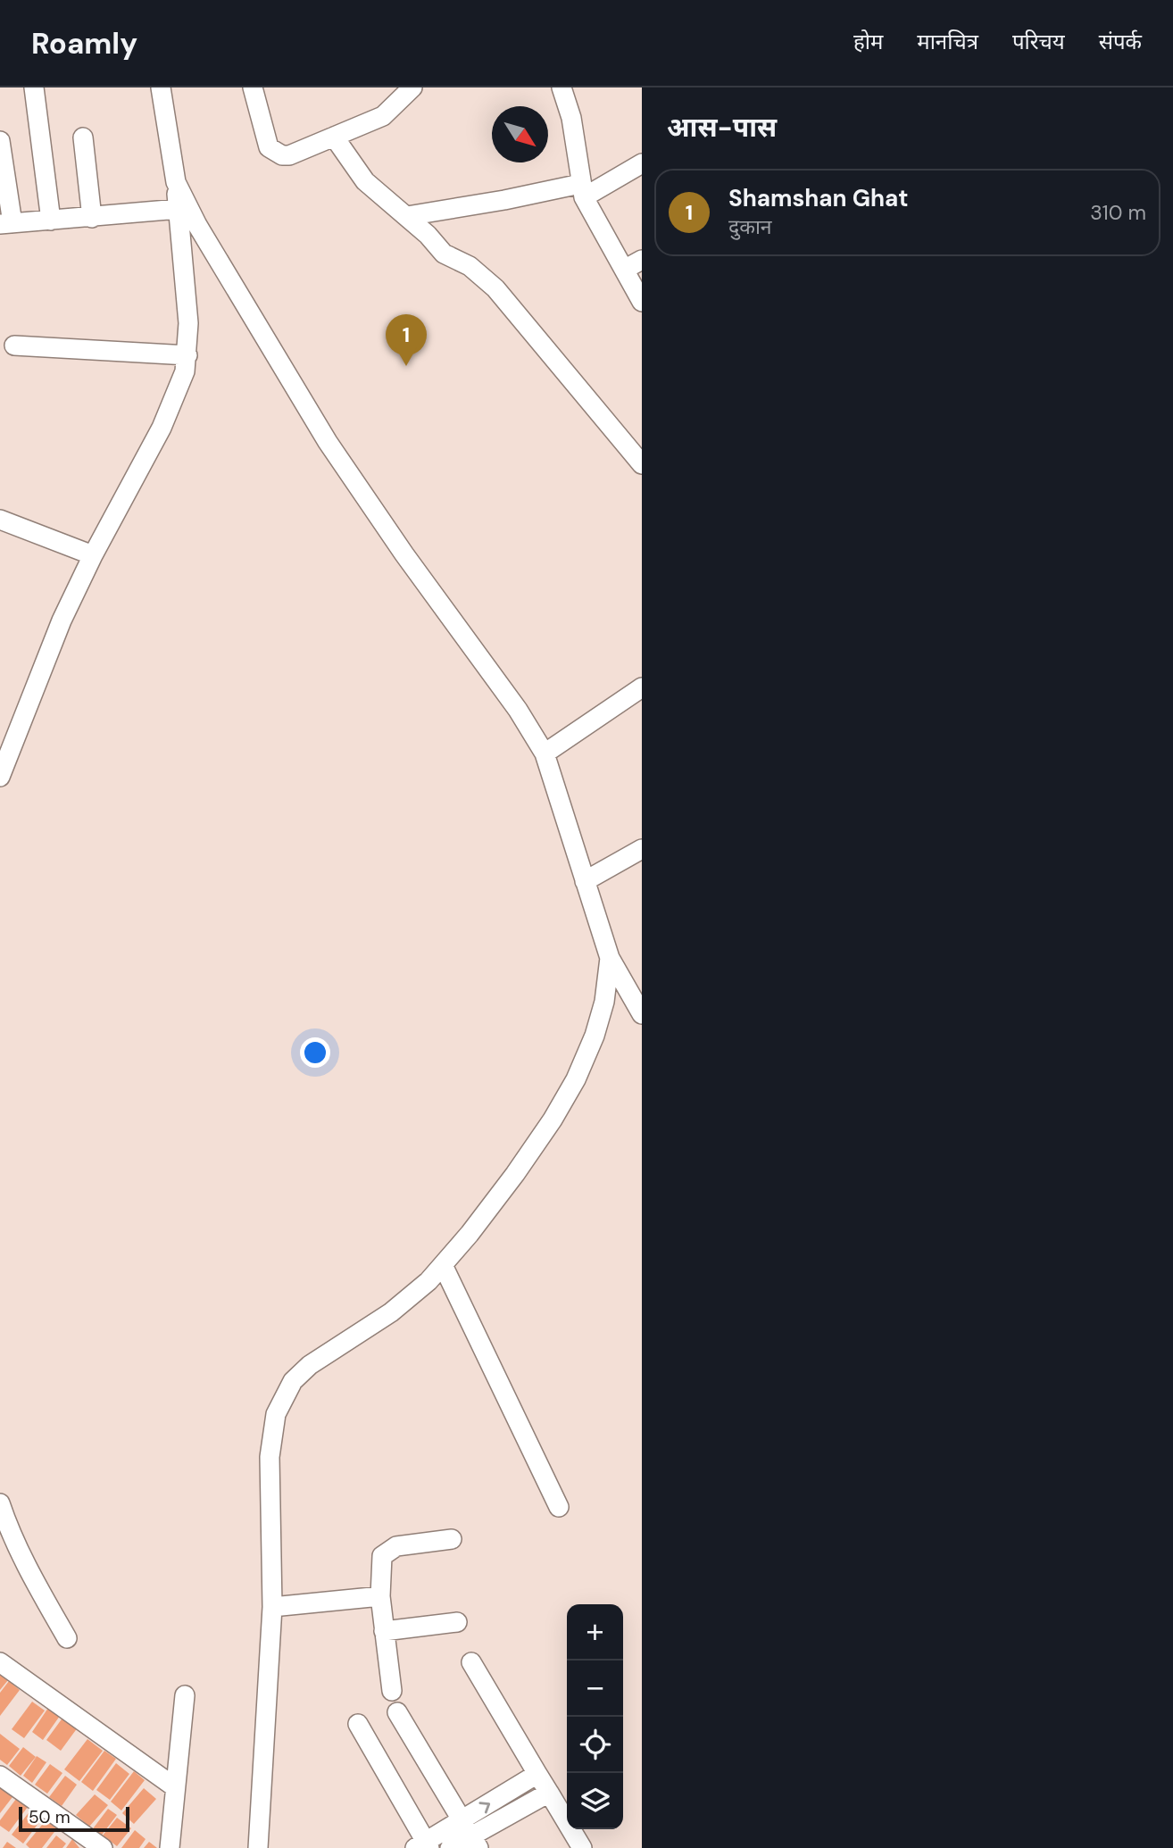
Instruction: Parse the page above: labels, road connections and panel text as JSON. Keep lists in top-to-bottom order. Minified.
{"scale_bar":"50 m","north":"bottom right","page":{"header":"Roamly","nav":["होम","मानचित्र","परिचय","संपर्क"],"heading":"आस-पास","list":[{"mark":"1","name":"Shamshan Ghat","note":"दुकान","value":"310 m"}],"pins":"1","map_buttons":["+","−"],"scale":"50 m"}}
